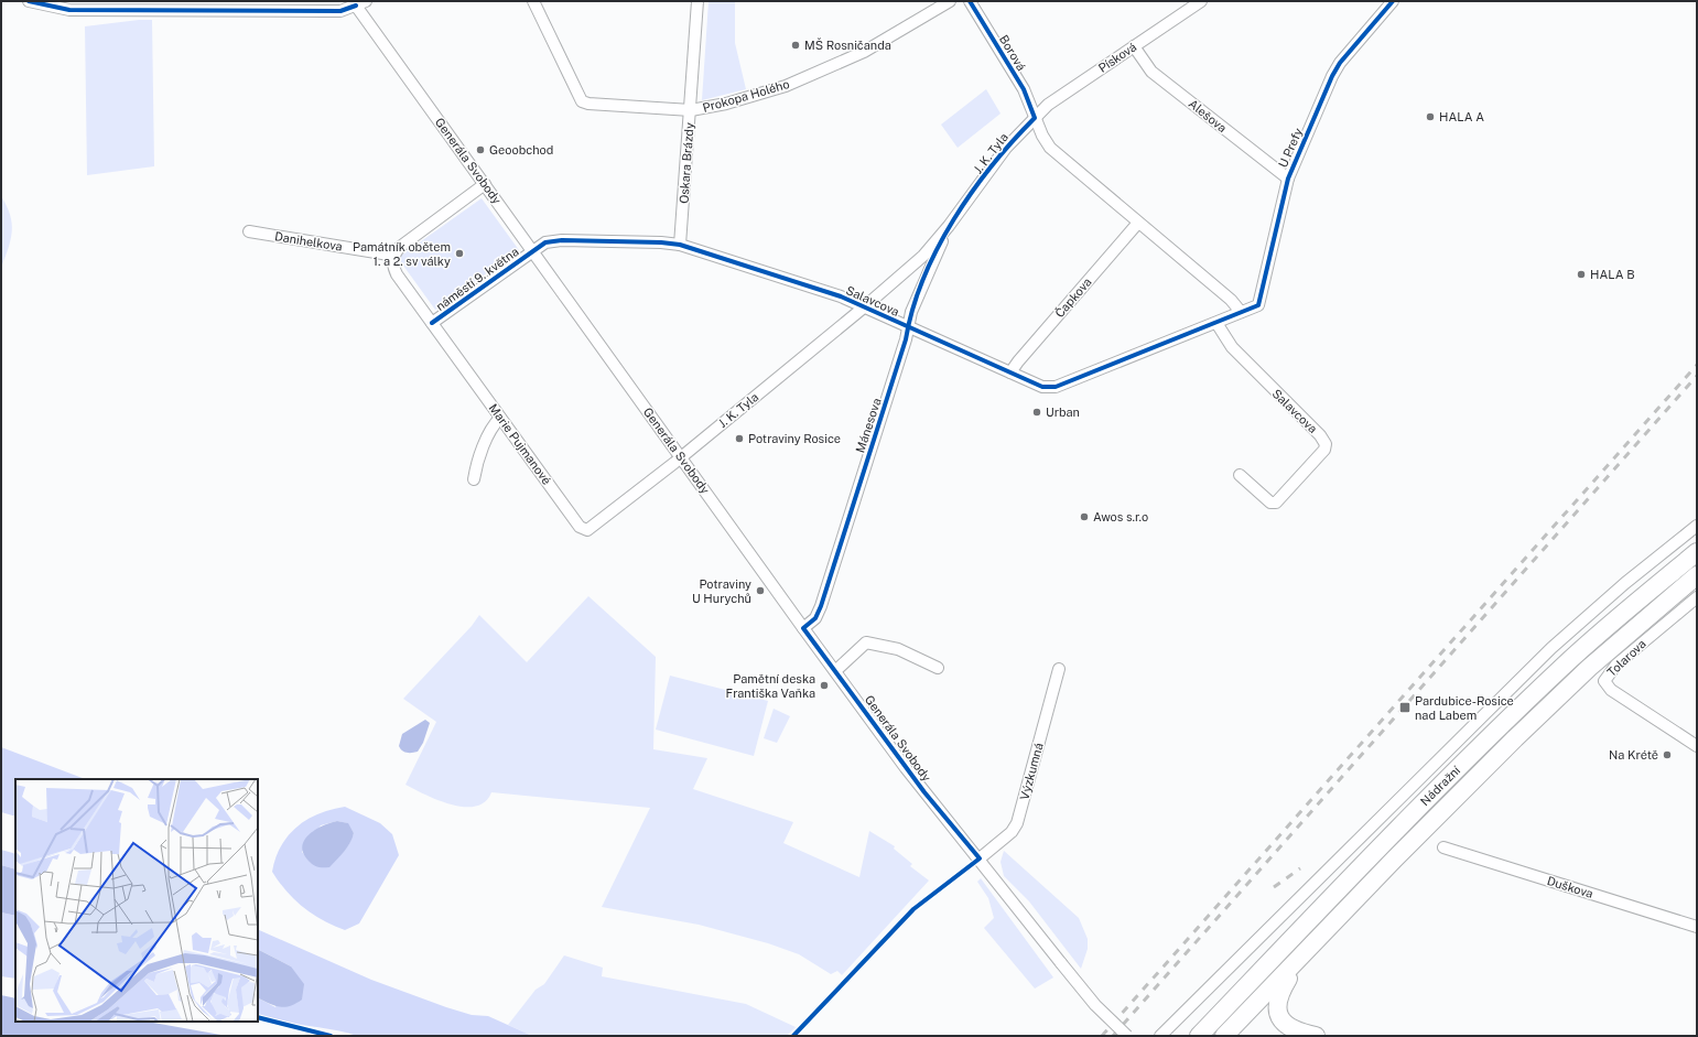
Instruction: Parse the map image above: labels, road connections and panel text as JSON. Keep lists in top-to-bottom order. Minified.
{"streets":{"main road":["Nádražní"],"street":["Borová","Písková","Prokopa Holého","Alešova","U Prefy","J. K. Tyla","Generála Svobody","Oskara Brázdy","Danihelkova","náměstí 9. května","Čapkova","Salavcova","Mánesova","Marie Pujmanové","Tolarova","Výzkumná","Duškova"]},"crossings":[["Borová","Písková"],["Borová","U Prefy"],["Borová","J. K. Tyla"],["Borová","Čapkova"],["Borová","Salavcova"],["Písková","Alešova"],["Písková","J. K. Tyla"],["Prokopa Holého","Oskara Brázdy"],["Alešova","U Prefy"],["U Prefy","Salavcova"],["J. K. Tyla","Generála Svobody"],["J. K. Tyla","Salavcova"],["J. K. Tyla","Mánesova"],["J. K. Tyla","Marie Pujmanové"],["Generála Svobody","náměstí 9. května"],["Generála Svobody","Salavcova"],["Generála Svobody","Mánesova"],["Generála Svobody","Marie Pujmanové"],["Generála Svobody","Výzkumná"],["Oskara Brázdy","Salavcova"],["Danihelkova","Marie Pujmanové"],["náměstí 9. května","Salavcova"],["náměstí 9. května","Marie Pujmanové"],["Čapkova","Salavcova"],["Salavcova","Mánesova"]],"places":{"other":["MŠ Rosničanda","HALA A","Geoobchod","Památník obětem 1. a 2. sv války","HALA B","Urban","Potraviny Rosice","Awos s.r.o","Potraviny U Hurychů","Pamětní deska Františka Vaňka","Na Krétě"],"transit":["Pardubice-Rosice nad Labem"]}}
